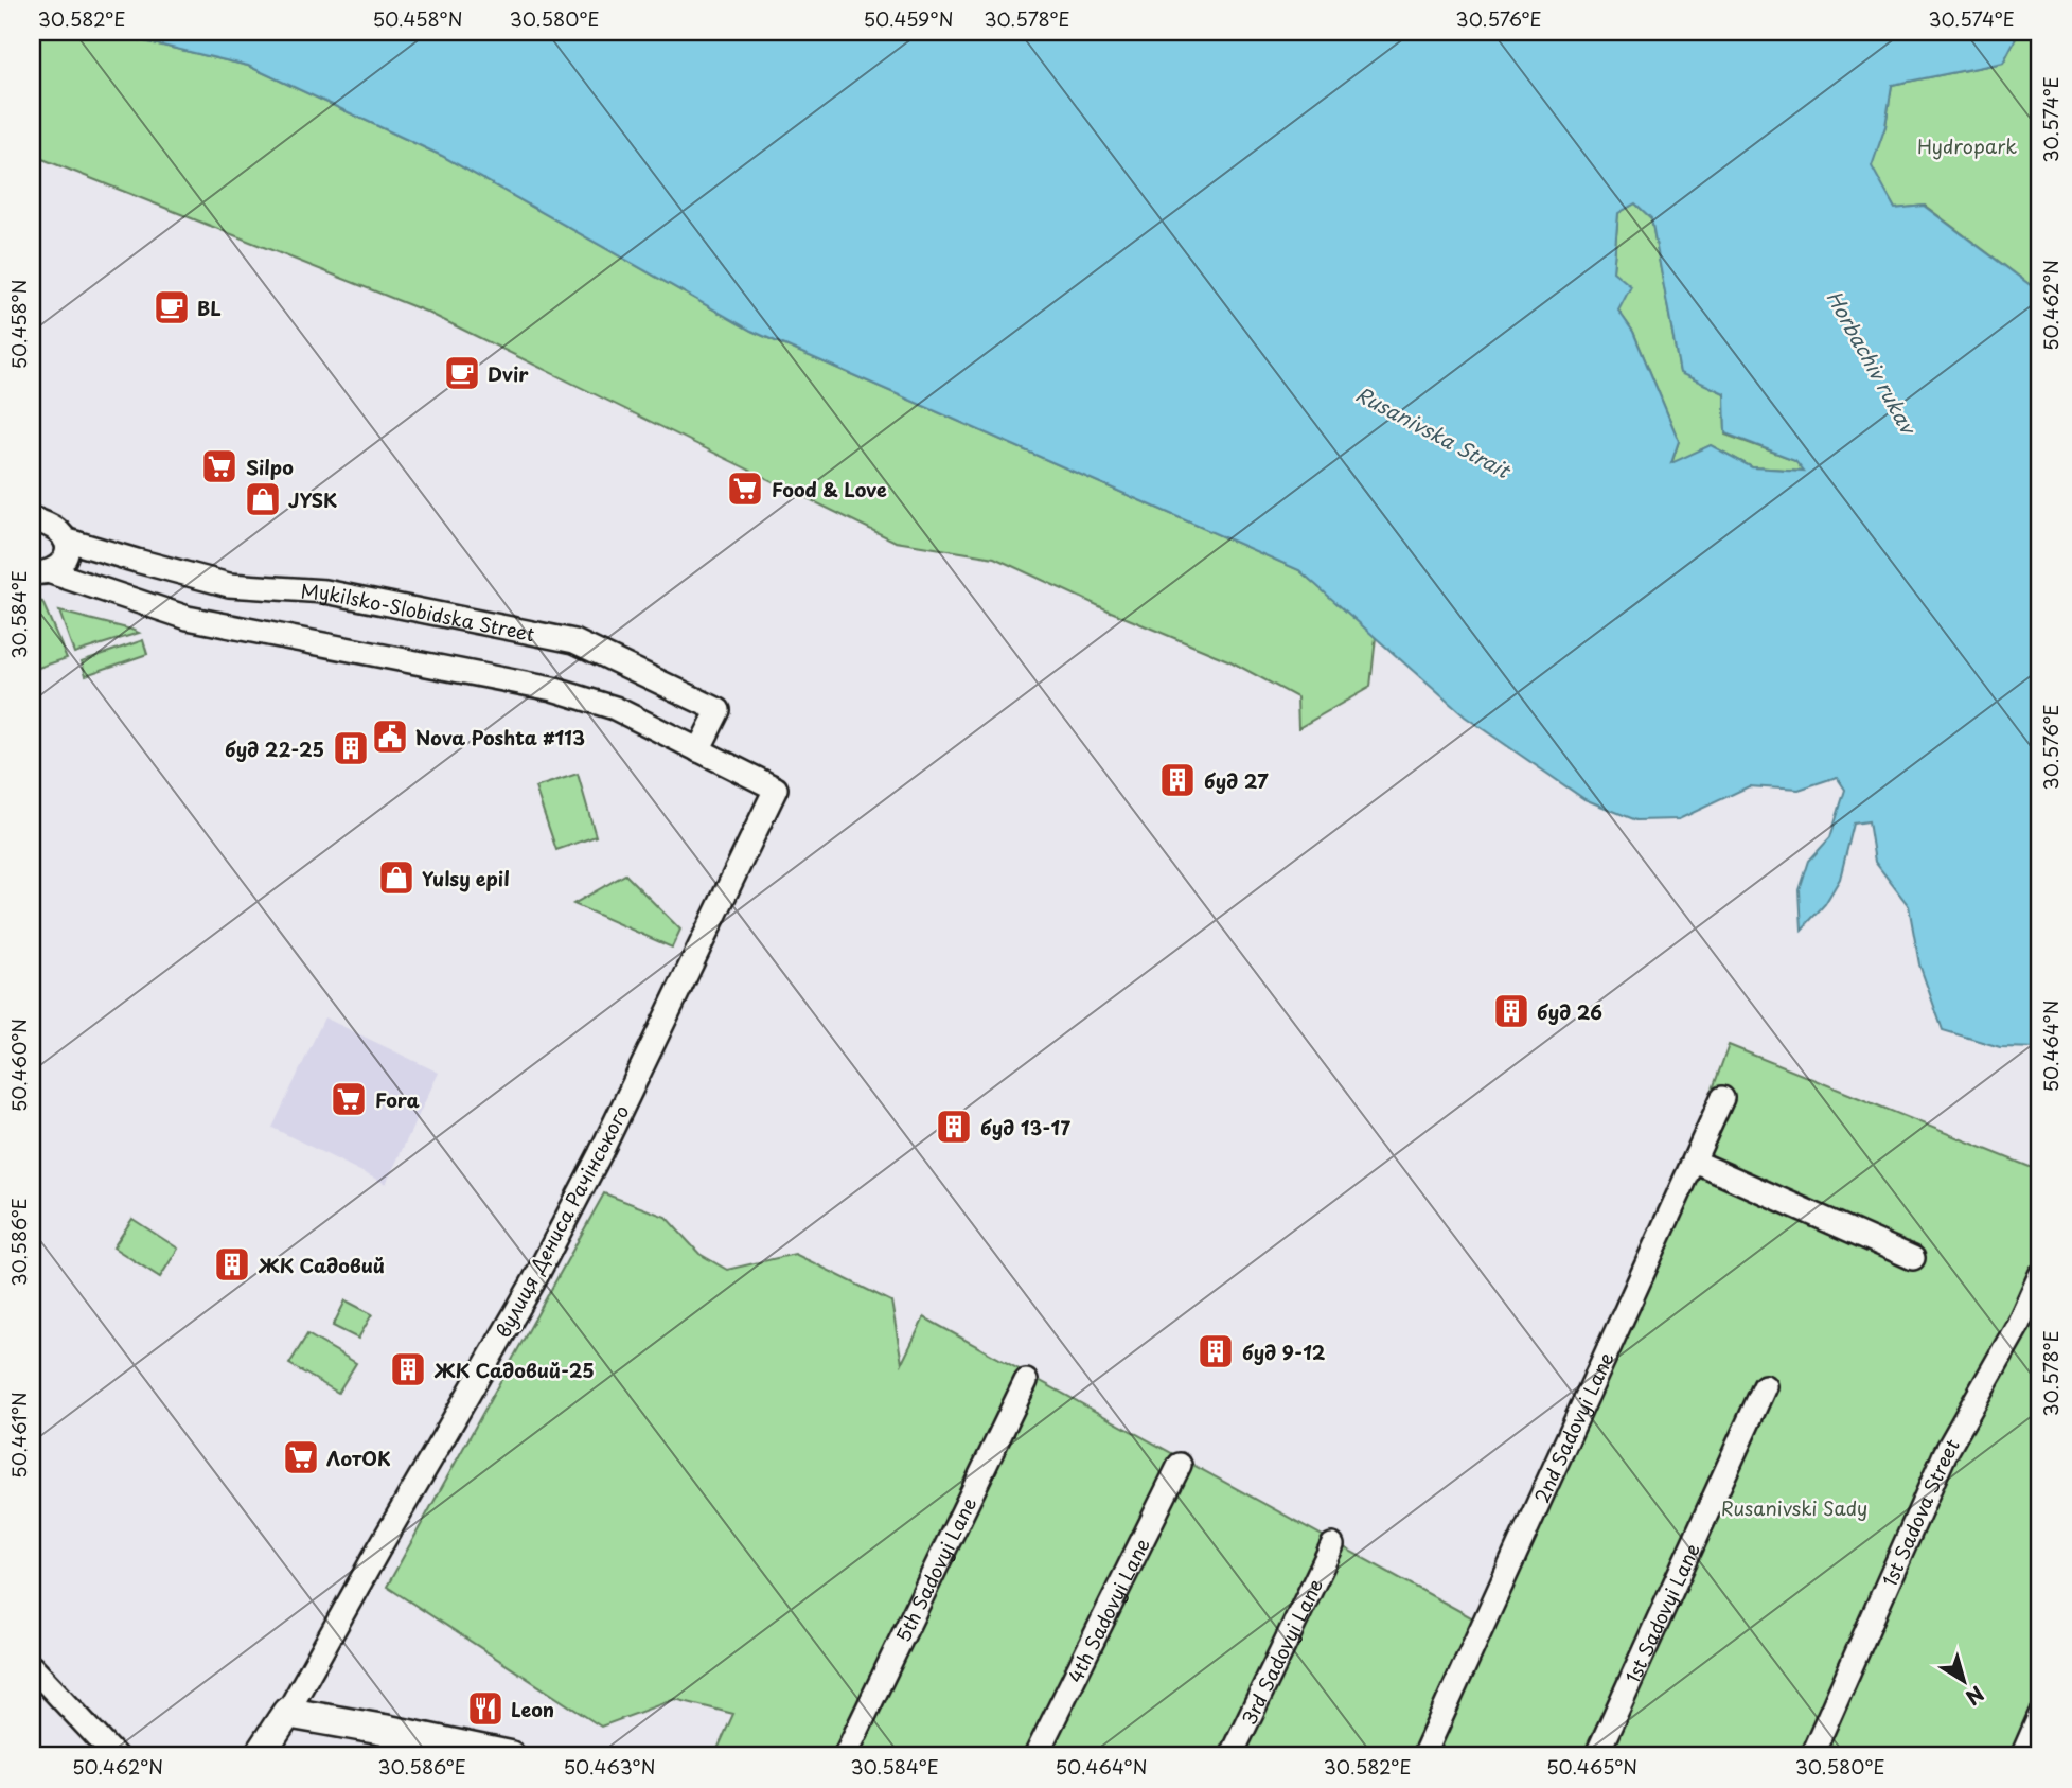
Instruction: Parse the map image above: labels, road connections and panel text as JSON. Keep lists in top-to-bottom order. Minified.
{"streets":{"main road":["вулиця Дениса Рачінського"],"street":["Mykilsko-Slobidska Street","2nd Sadovyi Lane","1st Sadova Street","5th Sadovyi Lane","4th Sadovyi Lane","1st Sadovyi Lane","3rd Sadovyi Lane"]},"crossings":[["Mykilsko-Slobidska Street","вулиця Дениса Рачінського"]],"water":["Horbachiv rukav","Rusanivska Strait"],"parks":["Hydropark","Rusanivski Sady"],"places":{"cafe":["BL","Dvir"],"supermarket":["Silpo","Food & Love","Fora","ЛотОК"],"shop":["JYSK","Yulsy epil"],"public building":["Nova Poshta #113"],"building":["буд 22-25","буд 27","буд 26","буд 13-17","ЖК Садовий","буд 9-12","ЖК Садовий-25"],"restaurant":["Leon"]},"north":"bottom right","coordinates":["30.582°E","50.458°N","30.580°E","50.459°N","30.578°E","30.576°E","30.574°E","50.462°N","30.584°E","50.464°N","50.460°N","30.586°E","50.461°N","50.463°N","50.465°N"]}
